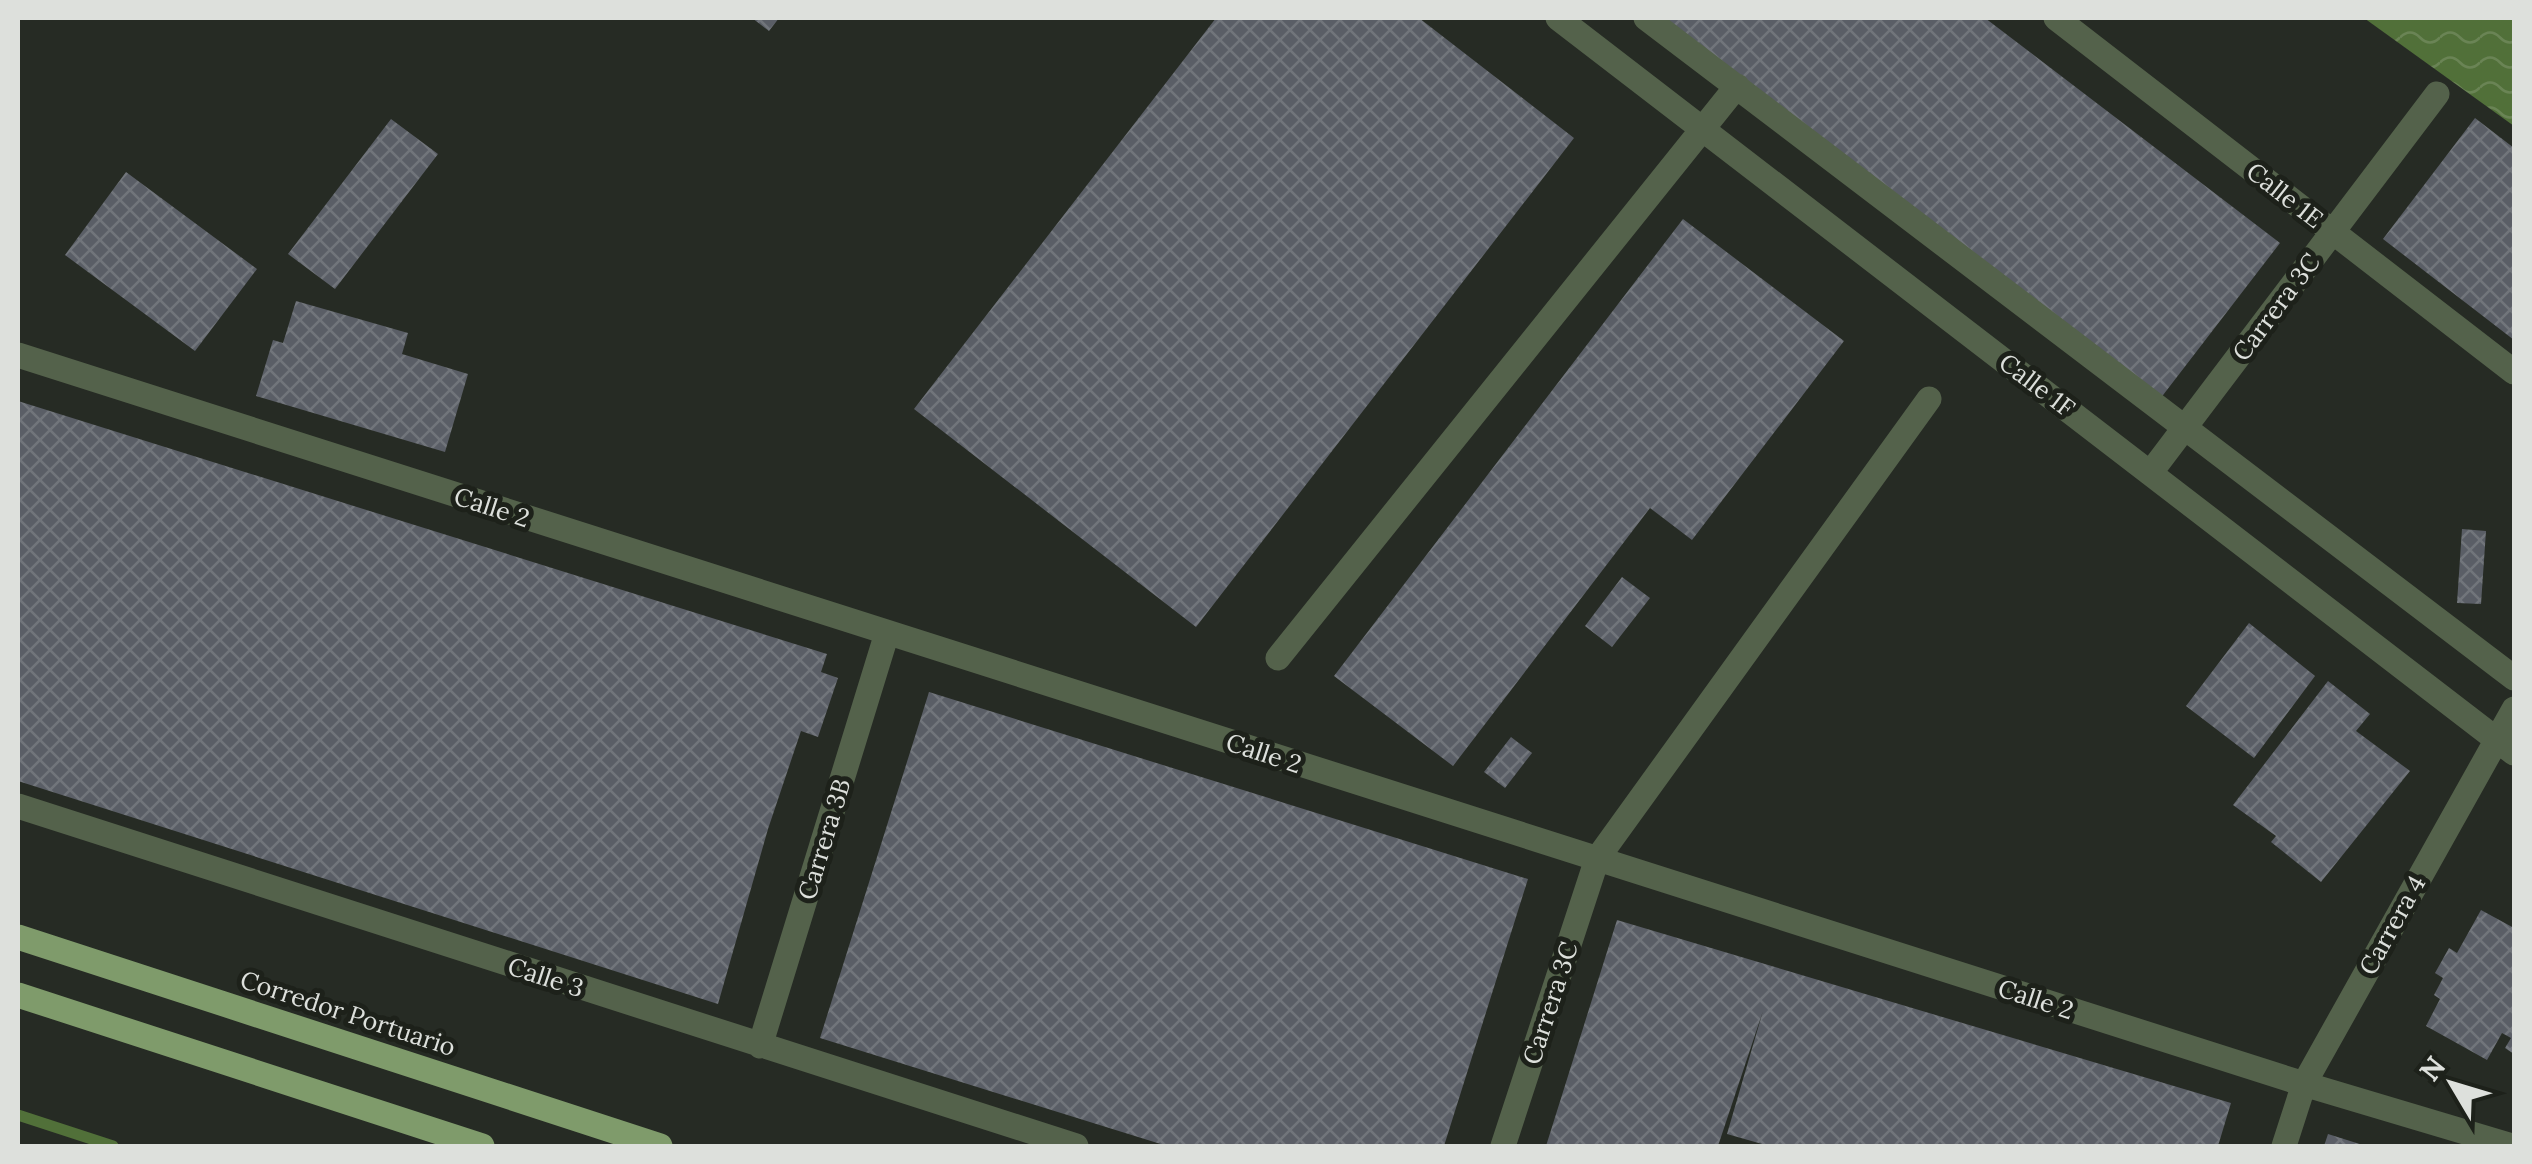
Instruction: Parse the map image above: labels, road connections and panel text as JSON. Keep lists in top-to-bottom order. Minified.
{"streets":{"main road":["Corredor Portuario"],"street":["Calle 1E","Carrera 3C","Calle 1F","Calle 2","Carrera 3B","Carrera 4","Calle 3"]},"crossings":[["Calle 1E","Carrera 3C"],["Carrera 3C","Calle 1F"],["Carrera 3C","Calle 2"],["Calle 1F","Carrera 4"],["Calle 2","Carrera 3B"],["Calle 2","Carrera 4"],["Carrera 3B","Calle 3"]],"north":"top left"}
